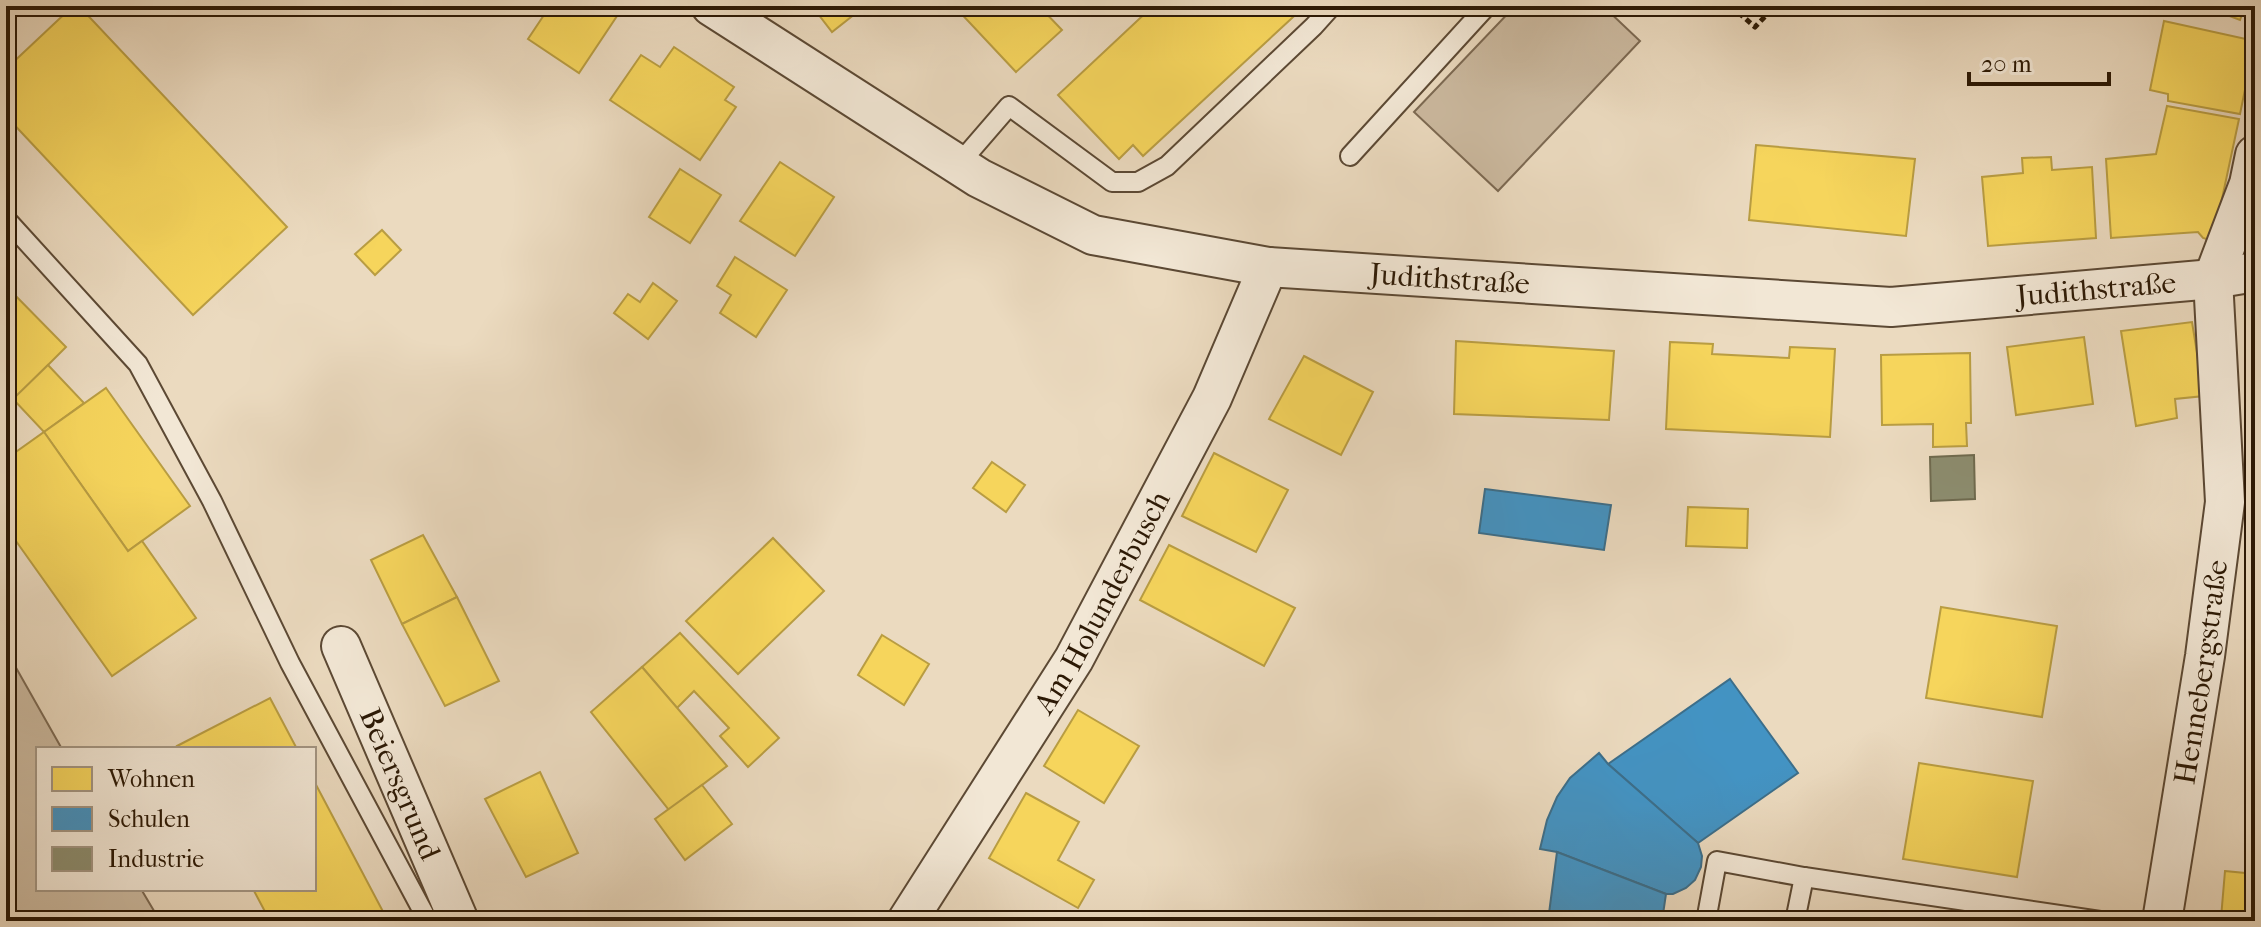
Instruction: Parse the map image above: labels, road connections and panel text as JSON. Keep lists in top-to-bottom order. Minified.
{"streets":{"street":["Judithstraße","Am Holunderbusch","Hennebergstraße","Beiersgrund"]},"crossings":[["Judithstraße","Am Holunderbusch"],["Judithstraße","Hennebergstraße"]],"legend":["Wohnen","Schulen","Industrie"],"scale_bar":"20 m"}
